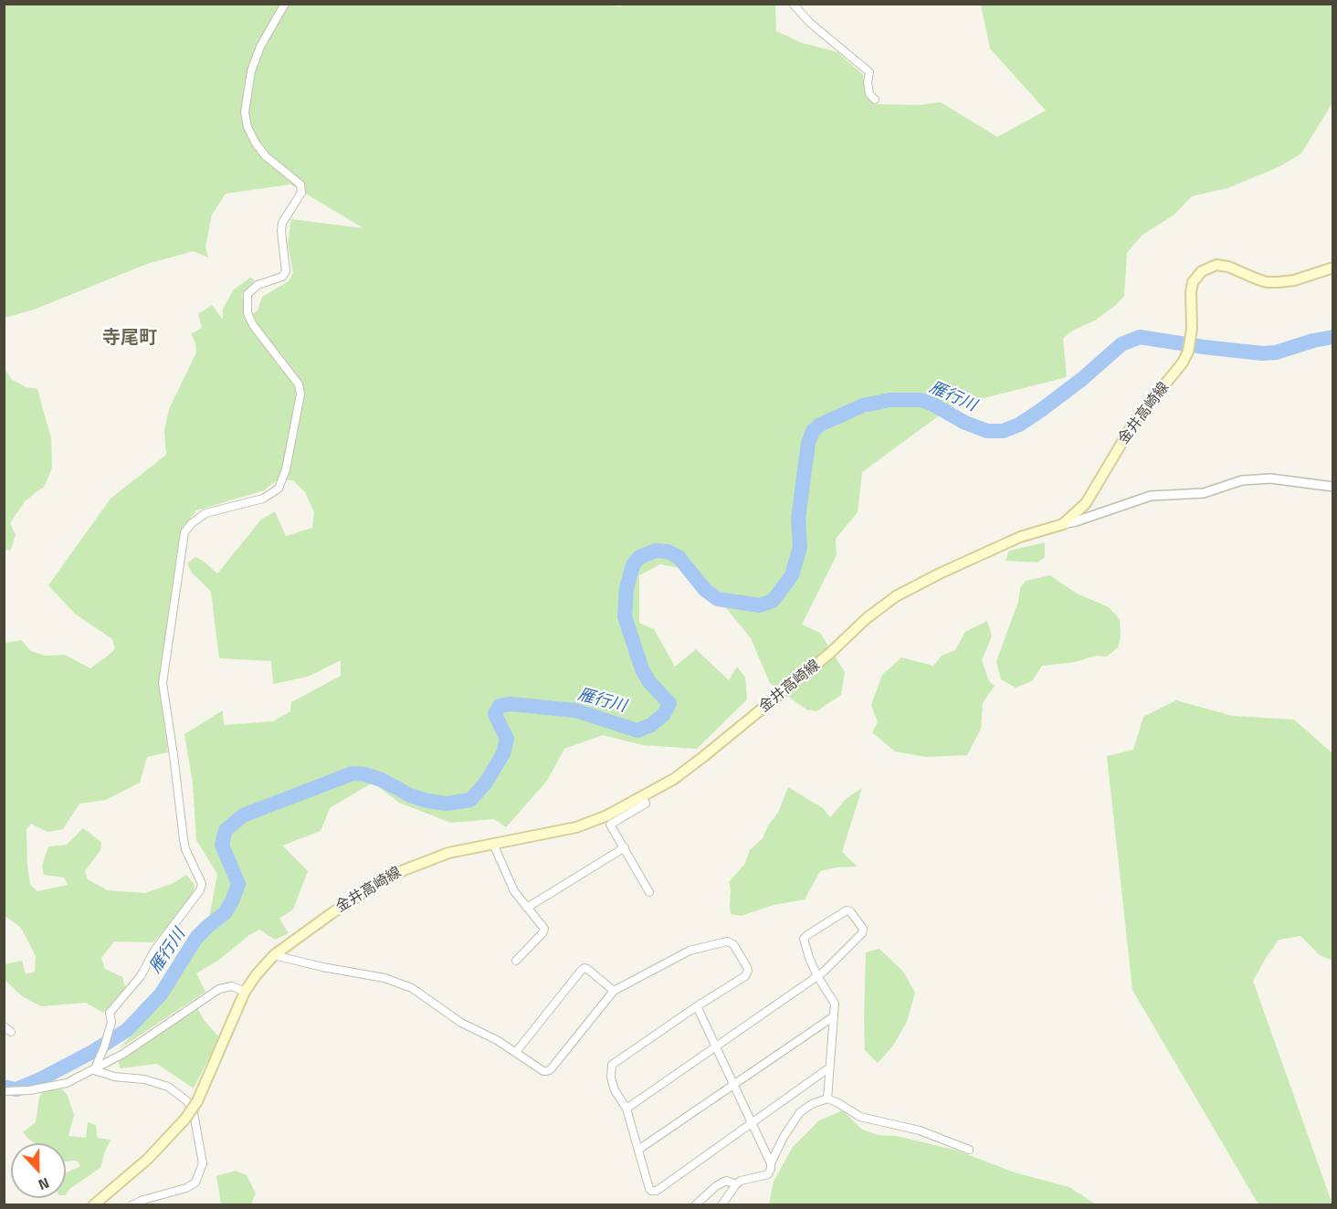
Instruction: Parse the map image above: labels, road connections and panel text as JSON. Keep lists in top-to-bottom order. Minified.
{"streets":{"main road":["金井高崎線"]},"districts":["寺尾町"],"water":["雁行川"],"north":"bottom"}
